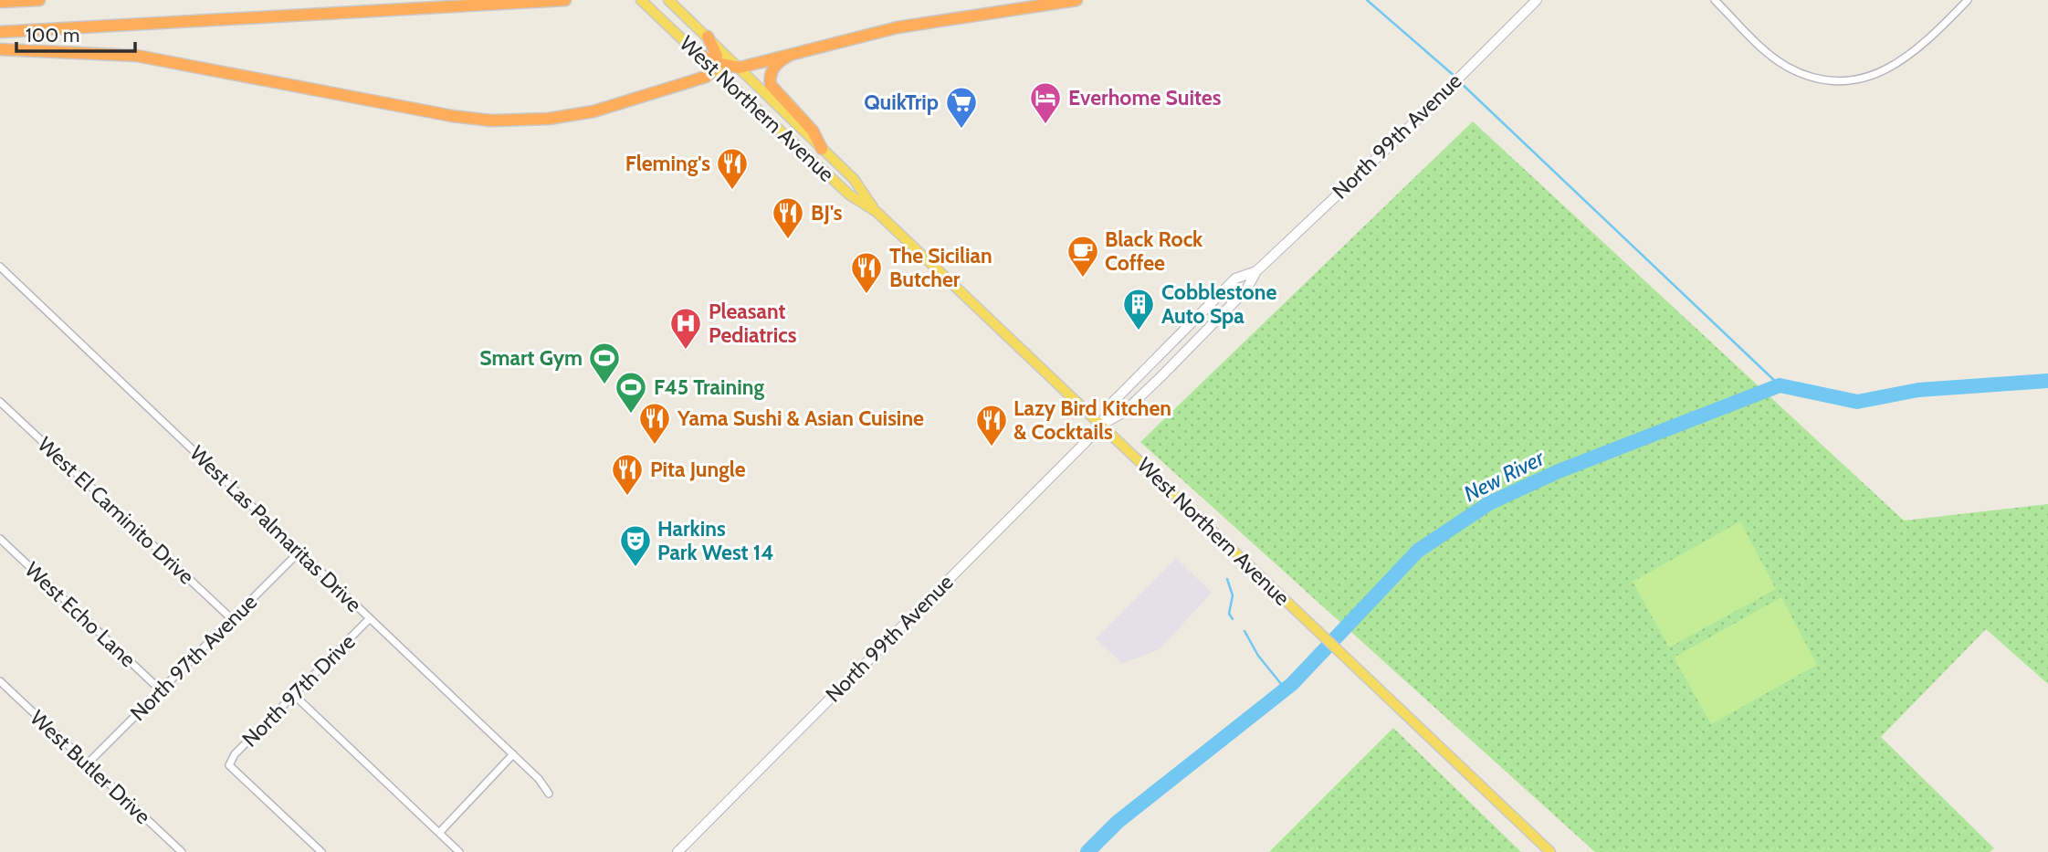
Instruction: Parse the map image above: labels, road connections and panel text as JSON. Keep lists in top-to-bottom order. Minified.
{"streets":{"main road":["West Northern Avenue","North 99th Avenue"],"street":["West El Caminito Drive","West Las Palmaritas Drive","West Echo Lane","North 97th Avenue","North 97th Drive","West Butler Drive"]},"crossings":[["West Northern Avenue","North 99th Avenue"],["West El Caminito Drive","North 97th Avenue"],["West Las Palmaritas Drive","North 97th Avenue"],["West Las Palmaritas Drive","North 97th Drive"],["West Echo Lane","North 97th Avenue"],["North 97th Avenue","West Butler Drive"]],"water":["New River"],"places":{"hotel":["Everhome Suites"],"supermarket":["QuikTrip"],"restaurant":["Fleming's","BJ's","The Sicilian Butcher","Yama Sushi & Asian Cuisine","Lazy Bird Kitchen & Cocktails","Pita Jungle"],"cafe":["Black Rock Coffee"],"building":["Cobblestone Auto Spa"],"hospital":["Pleasant Pediatrics"],"sports":["Smart Gym","F45 Training"],"theatre":["Harkins Park West 14"]},"scale_bar":"100 m"}
